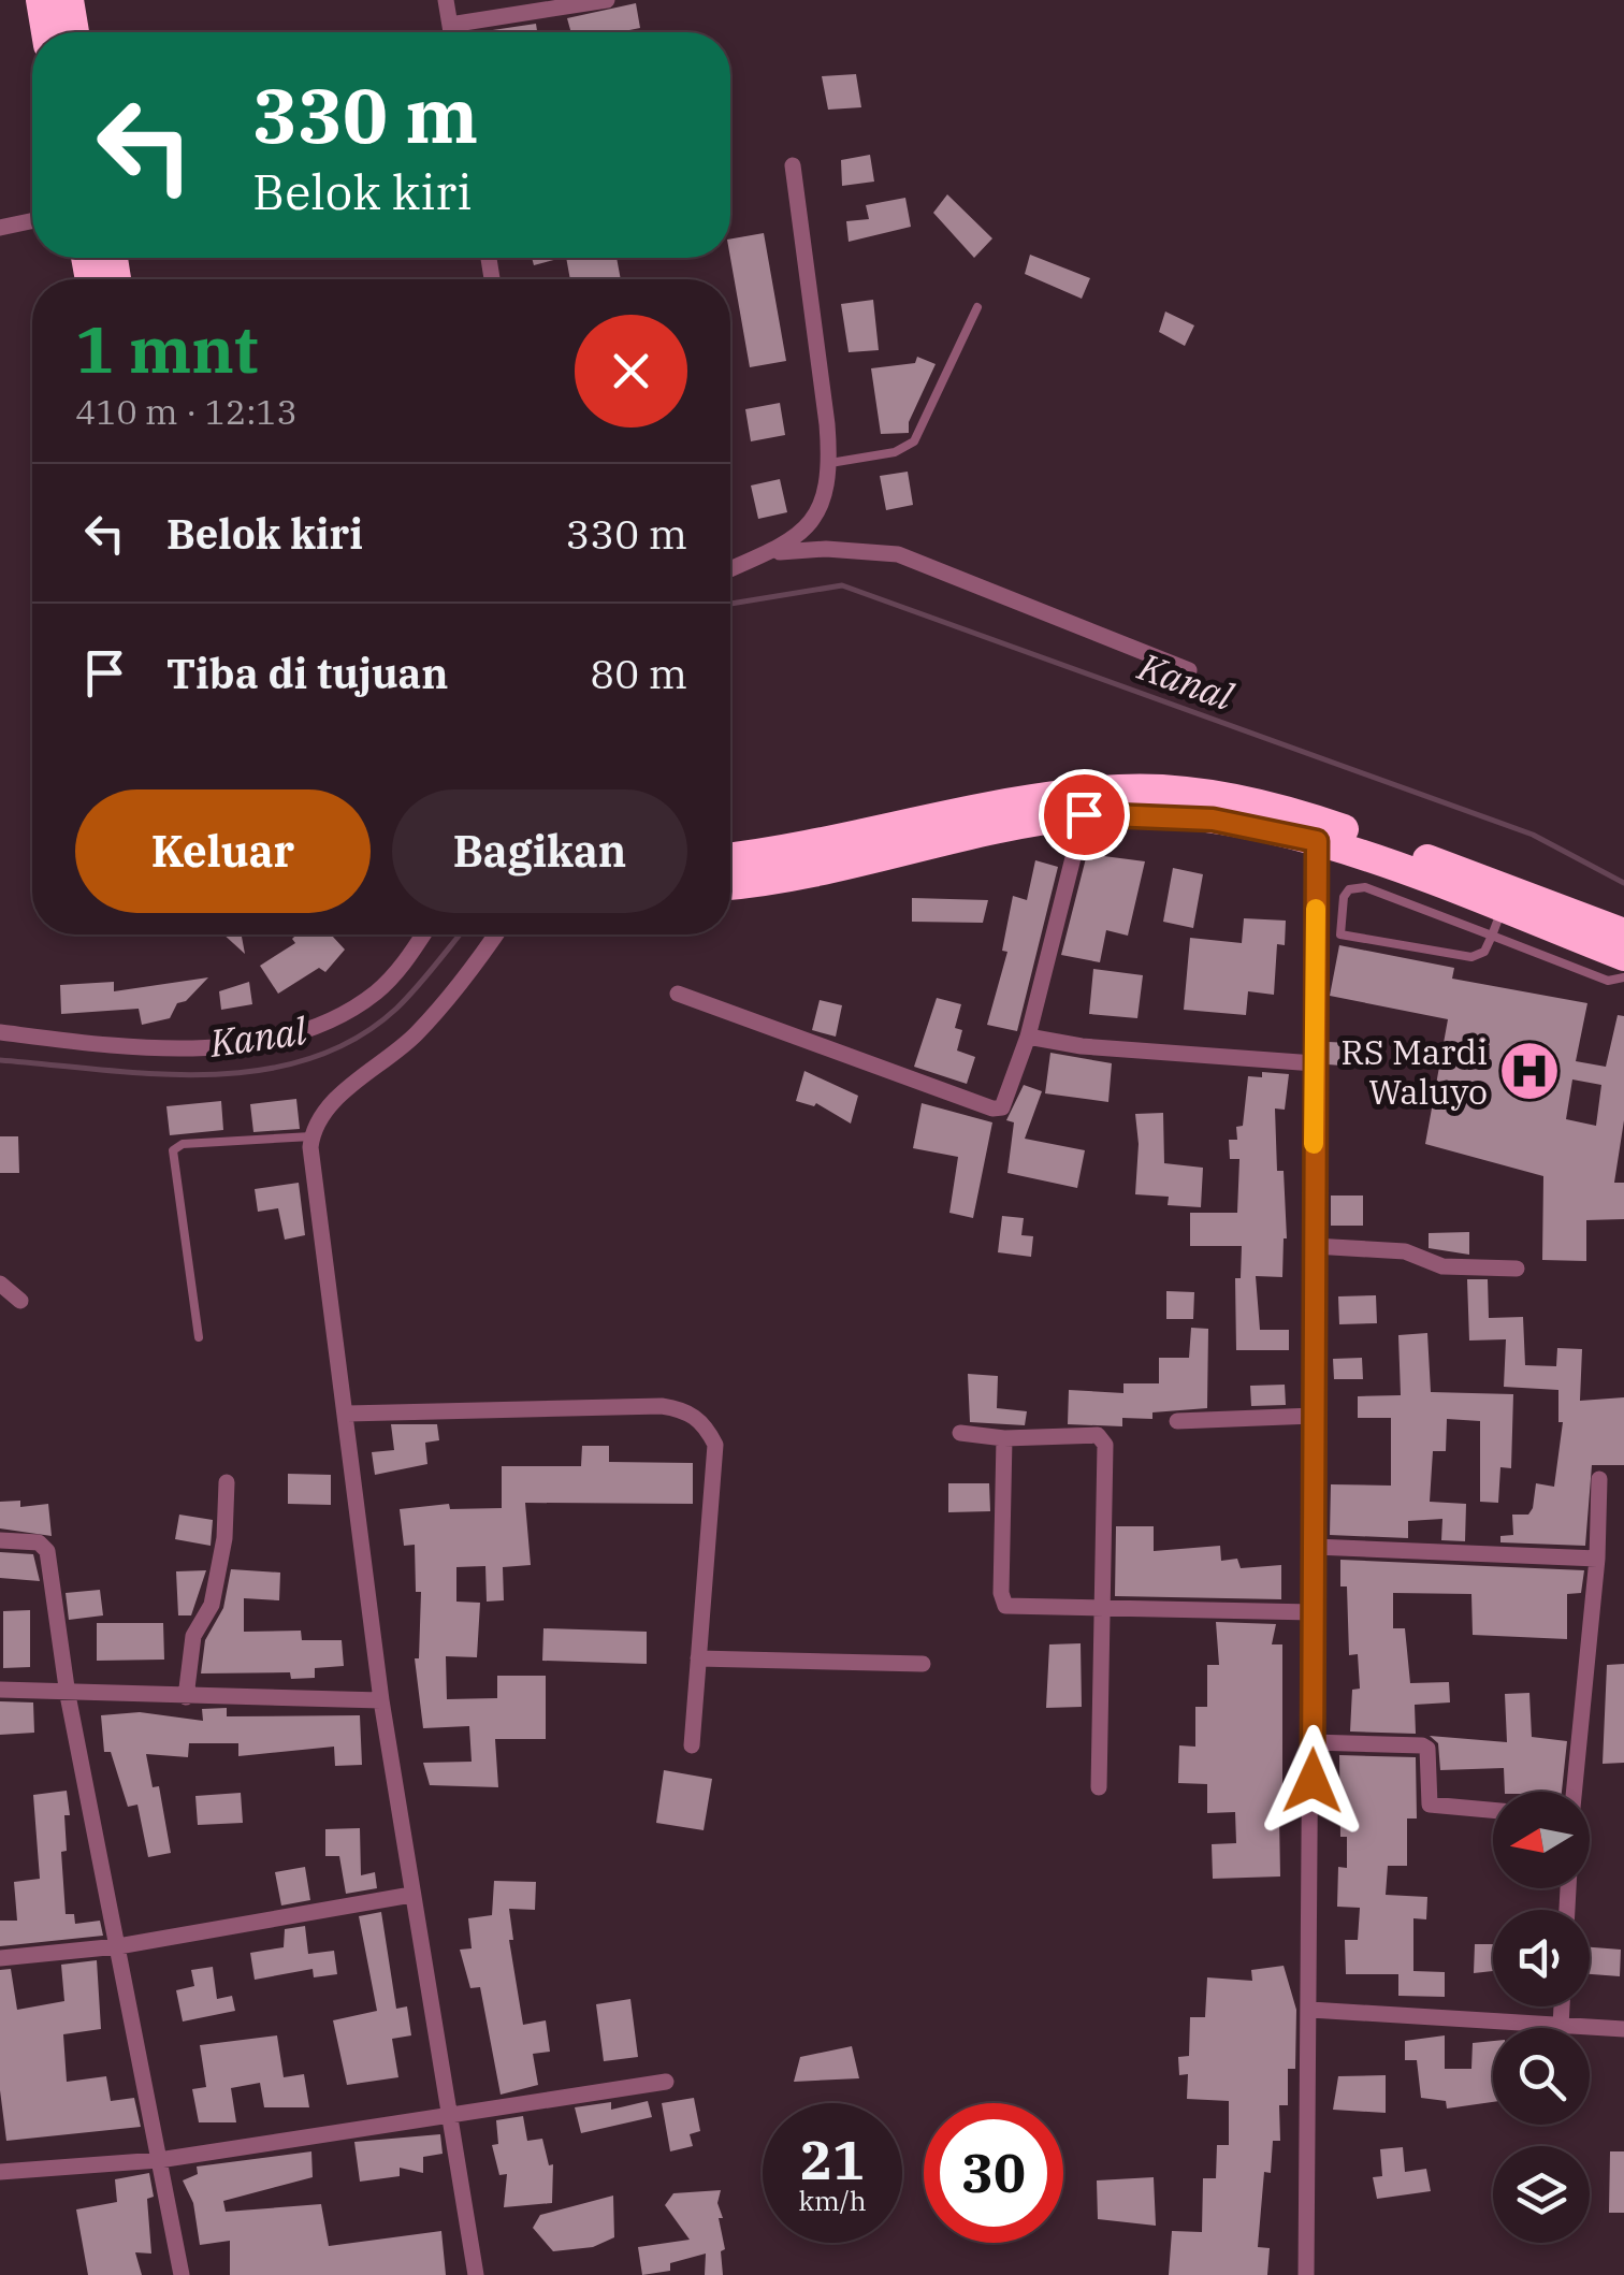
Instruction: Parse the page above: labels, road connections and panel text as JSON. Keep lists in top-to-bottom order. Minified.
{"water":["Kanal"],"places":{"hospital":["RS Mardi Waluyo"]},"north":"left","page":{"turn":["330 m","Belok kiri"],"heading":["1 mnt","410 m · 12:13"],"list":[{"name":"Belok kiri","value":"330 m"},{"name":"Tiba di tujuan","value":"80 m"}],"buttons":["Keluar","Bagikan"],"speed":"21 km/h","limit":"30"}}
